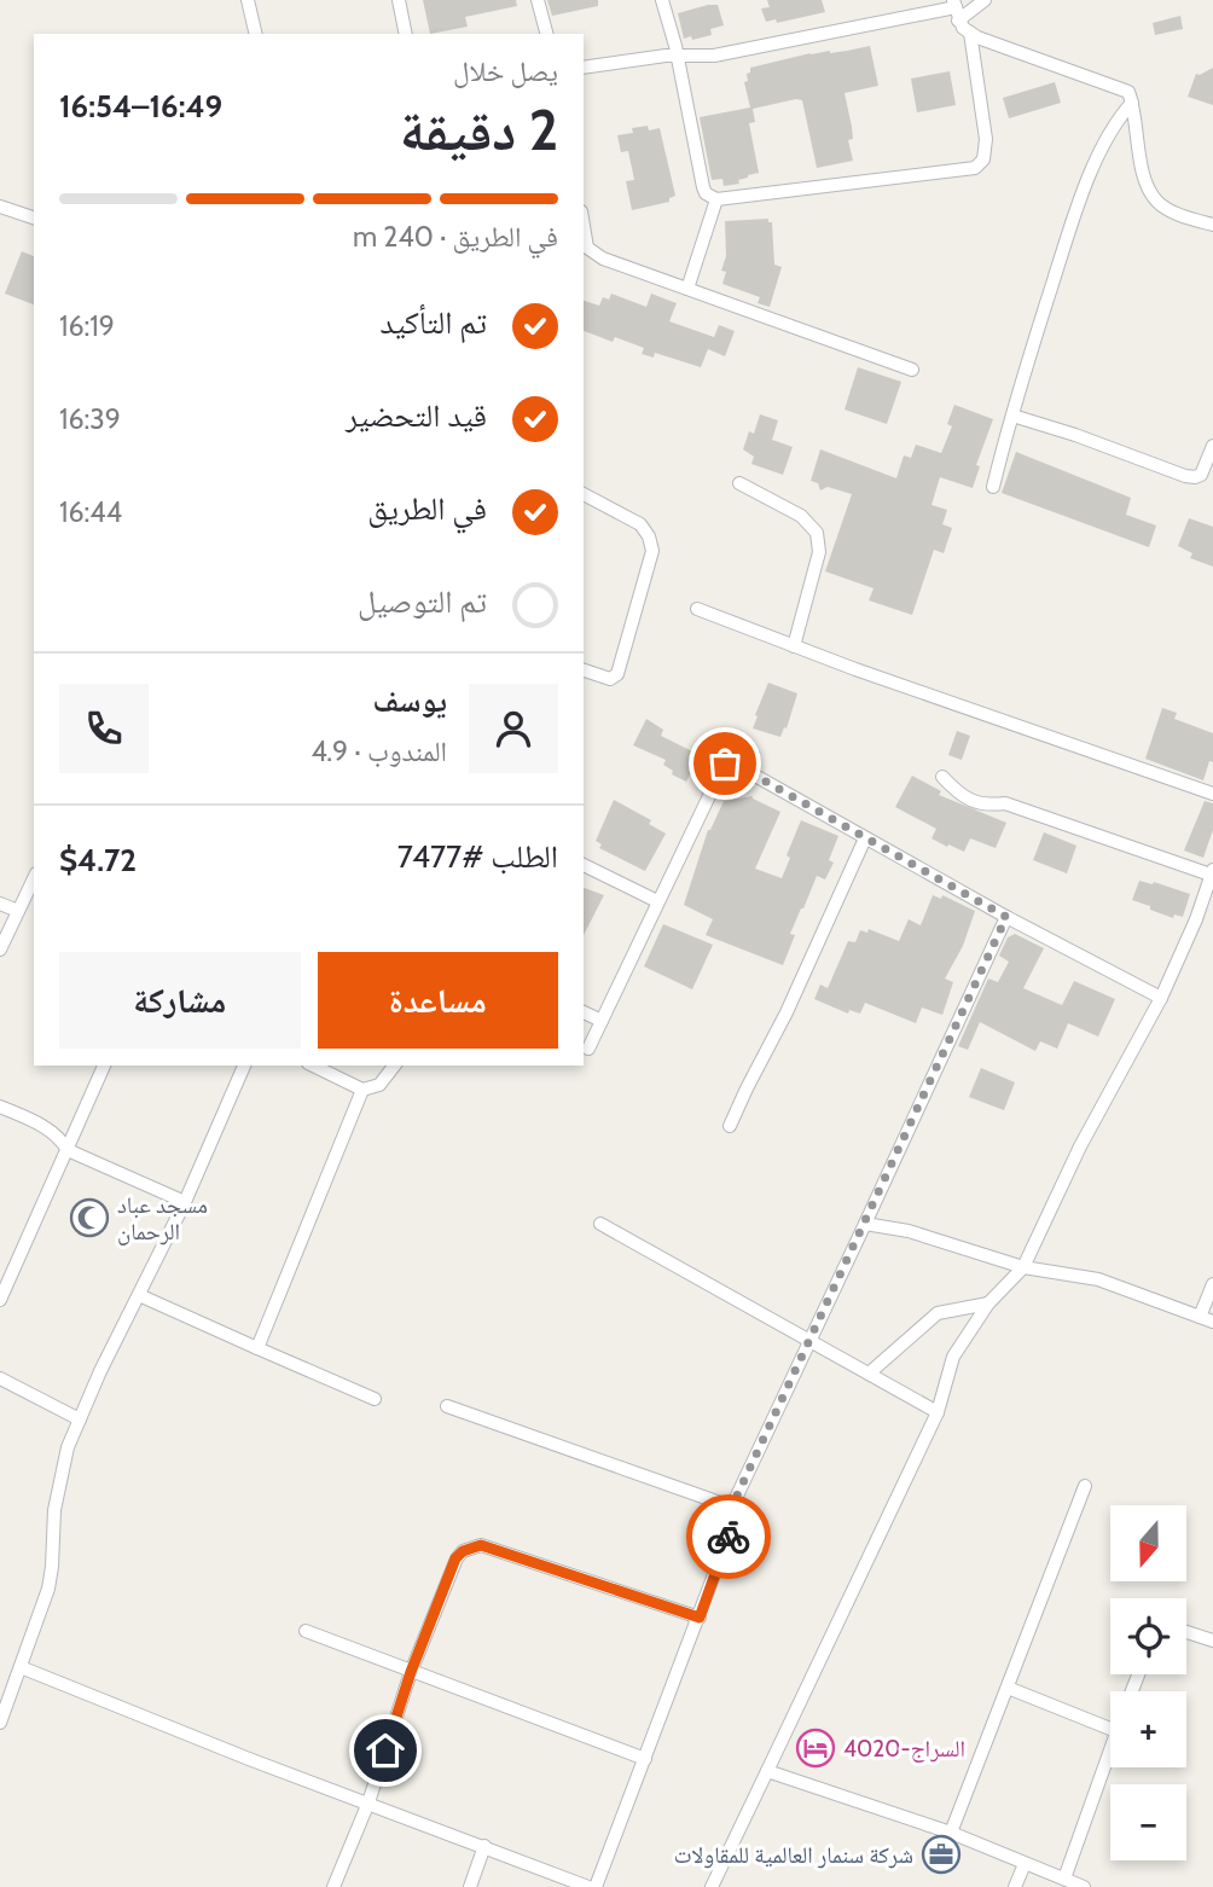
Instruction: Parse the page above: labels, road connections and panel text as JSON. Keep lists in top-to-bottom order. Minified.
{"places":{"mosque":["مسجد عباد الرحمان"],"hotel":["السراج-4020"],"office":["شركة سنمار العالمية للمقاولات"]},"north":"bottom","page":{"heading":["2 دقيقة","يصل خلال","16:49–16:54"],"panel":["يوسف","المندوب · 4.9","الطلب #7477","$4.72"],"bar":"في الطريق · 240 m","list":[["تم التأكيد","16:19"],["قيد التحضير","16:39"],["في الطريق","16:44"],"تم التوصيل"],"buttons":["مساعدة","مشاركة"],"map_buttons":["+","−"]}}
